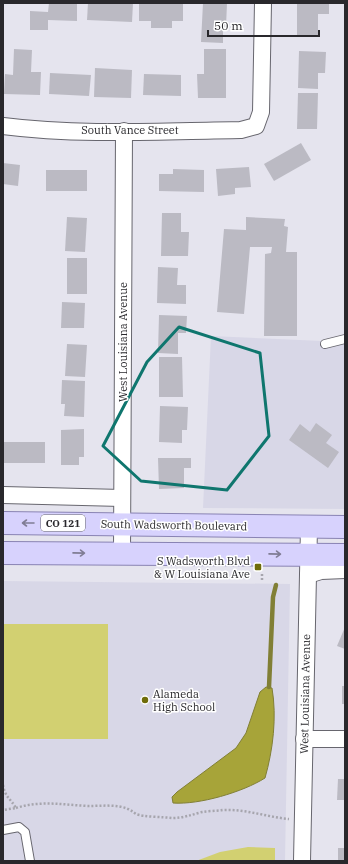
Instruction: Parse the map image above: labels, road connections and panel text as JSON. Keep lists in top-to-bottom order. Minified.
{"streets":{"main road":["CO 121","South Wadsworth Boulevard"],"street":["South Vance Street","West Louisiana Avenue"]},"crossings":[["South Vance Street","West Louisiana Avenue"],["West Louisiana Avenue","South Wadsworth Boulevard"]],"places":{"transit":["S Wadsworth Blvd & W Louisiana Ave"],"other":["Alameda High School"]},"scale_bar":"50 m"}
